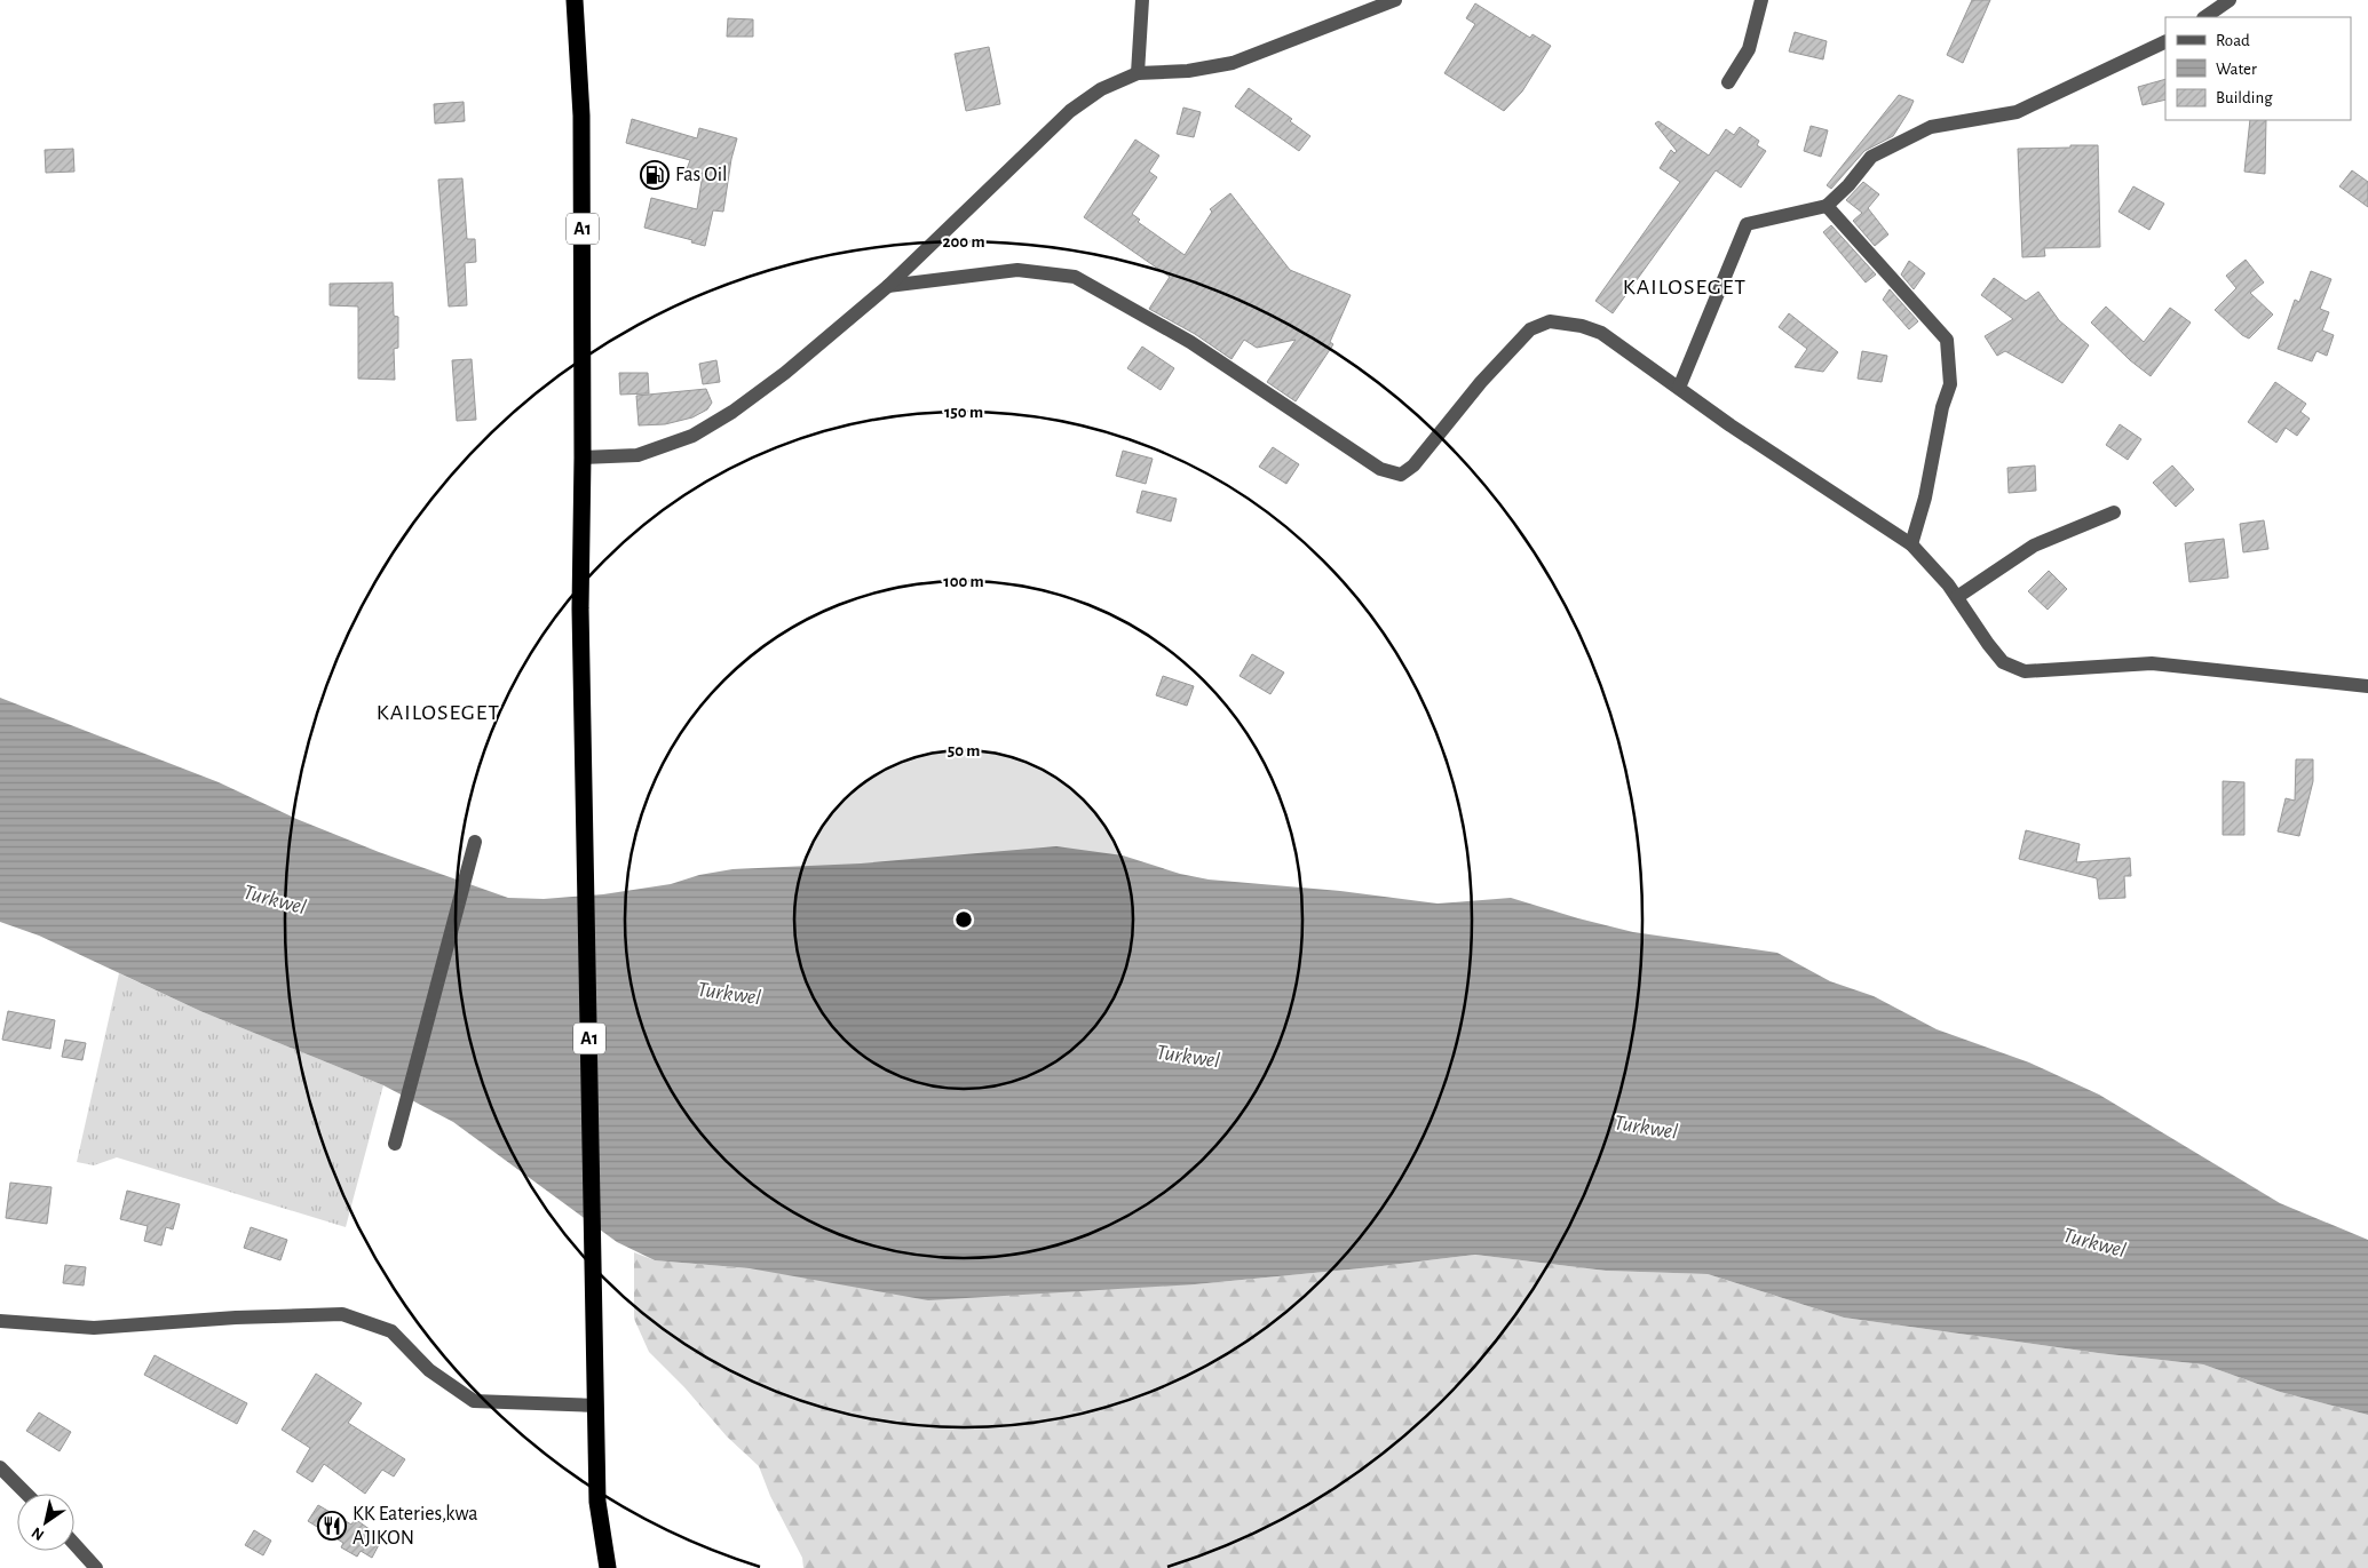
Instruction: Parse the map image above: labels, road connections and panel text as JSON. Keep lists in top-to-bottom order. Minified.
{"streets":{"highway":["A1"]},"districts":["KAILOSEGET","KAILOSEGET"],"water":["Turkwel"],"places":{"fuel station":["Fas Oil"],"restaurant":["KK Eateries,kwa AJIKON"]},"legend":["Road","Water","Building"],"north":"bottom left","rings":["200 m","150 m","100 m","50 m"]}
